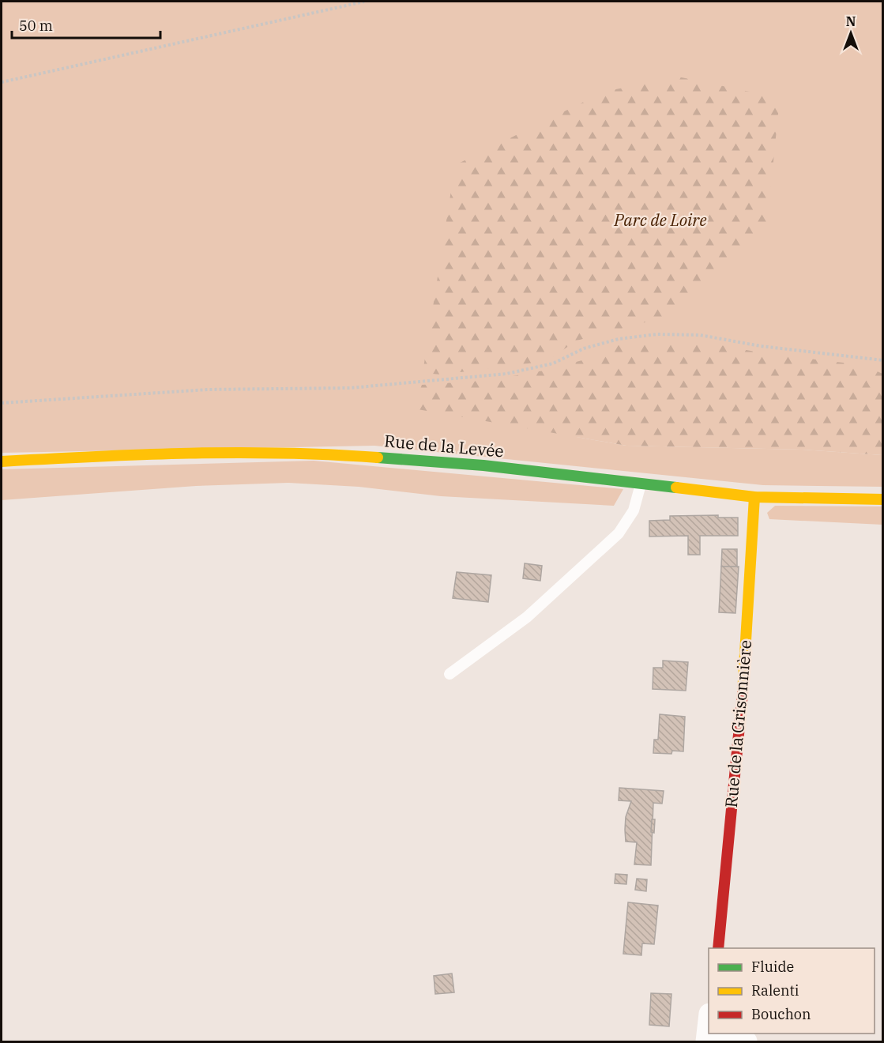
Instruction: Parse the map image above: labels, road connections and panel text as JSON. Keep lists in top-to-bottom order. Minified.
{"streets":{"street":["Rue de la Levée","Rue de la Grisonnière"]},"crossings":[["Rue de la Levée","Rue de la Grisonnière"]],"parks":["Parc de Loire"],"legend":["Fluide","Ralenti","Bouchon"],"scale_bar":"50 m","north":"top"}
